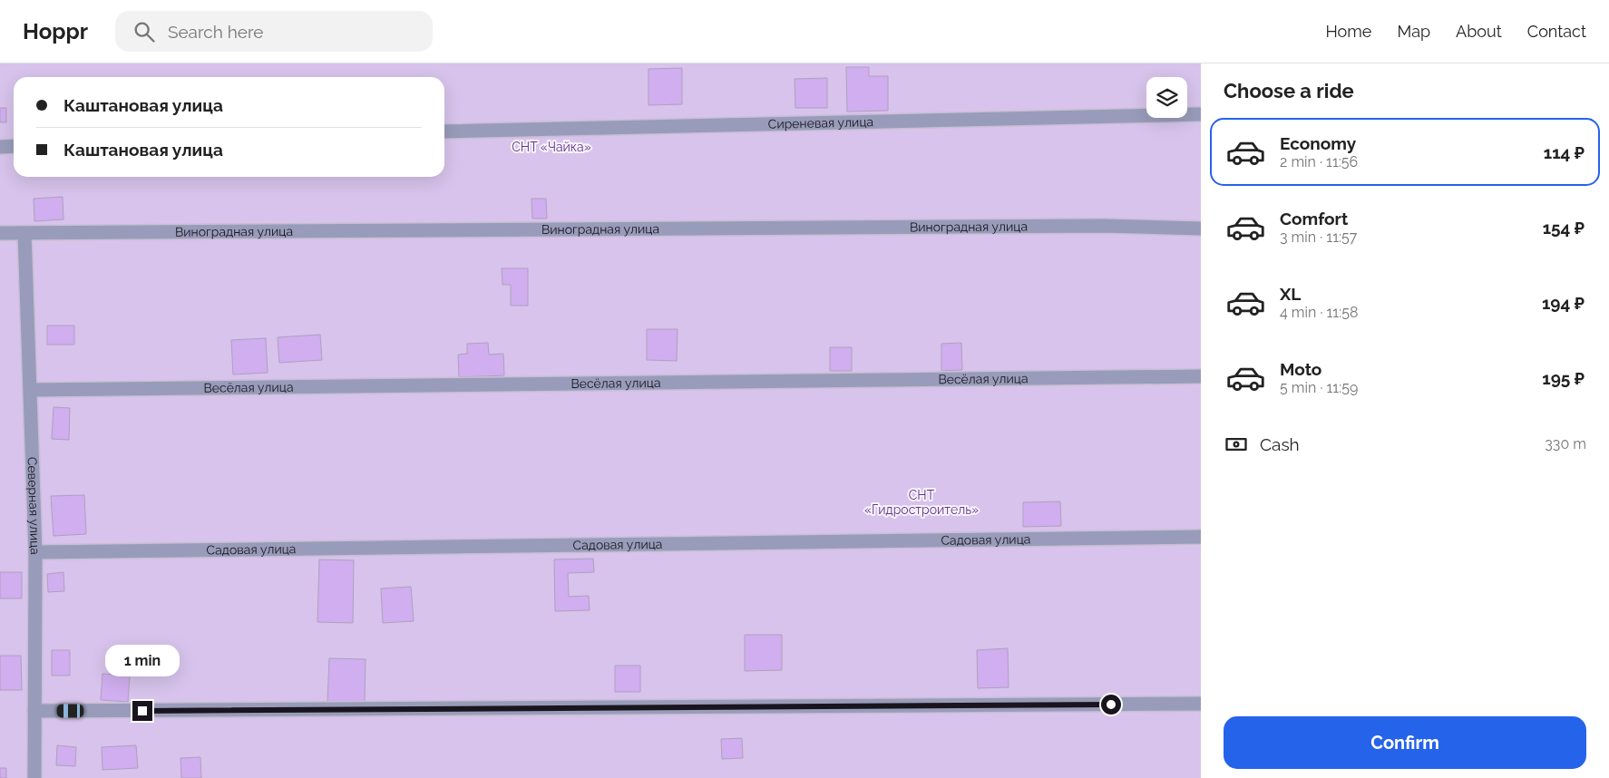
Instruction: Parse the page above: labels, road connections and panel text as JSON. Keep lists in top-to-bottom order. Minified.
{"streets":{"street":["Сиреневая улица","Виноградная улица","Весёлая улица","Северная улица","Садовая улица"]},"crossings":[["Виноградная улица","Северная улица"],["Весёлая улица","Северная улица"],["Северная улица","Садовая улица"]],"parks":["СНТ «Чайка»","СНТ «Гидростроитель»"],"page":{"header":"Hoppr","search":"Search here","nav":["Home","Map","About","Contact"],"heading":"Choose a ride","banner":["Каштановая улица","Каштановая улица"],"list":[{"name":"Economy","note":"2 min · 11:56","value":"114 ₽"},{"name":"Comfort","note":"3 min · 11:57","value":"154 ₽"},{"name":"XL","note":"4 min · 11:58","value":"194 ₽"},{"name":"Moto","note":"5 min · 11:59","value":"195 ₽"}],"pay":["Cash","330 m"],"bubble":"1 min","buttons":"Confirm"}}
